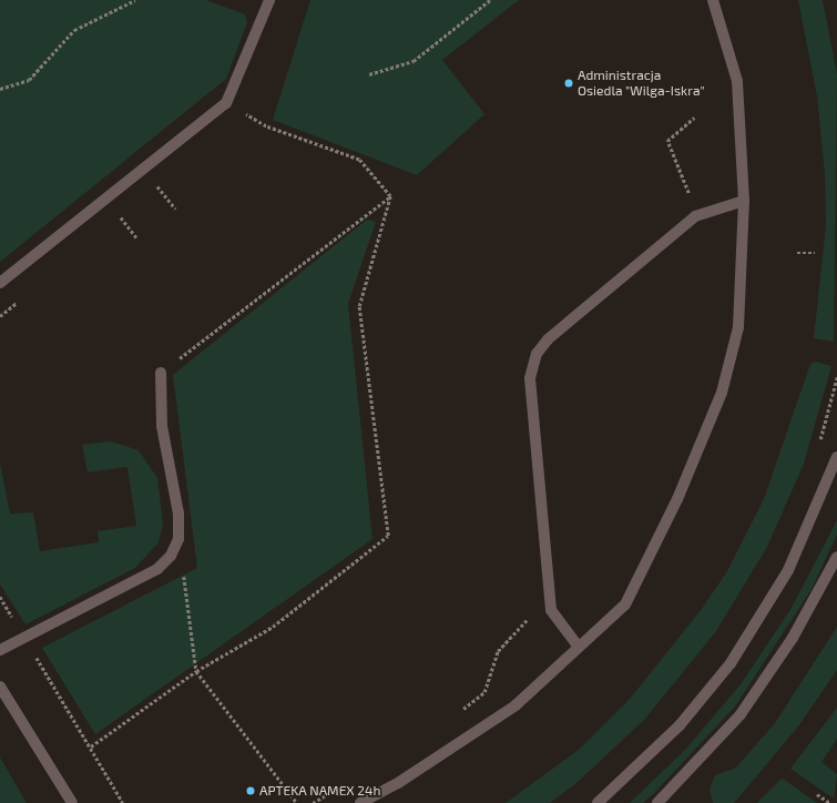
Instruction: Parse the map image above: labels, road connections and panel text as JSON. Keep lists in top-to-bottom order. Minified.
{"places":["Administracja Osiedla \"Wilga-Iskra\"","APTEKA NAMEX 24h"]}
